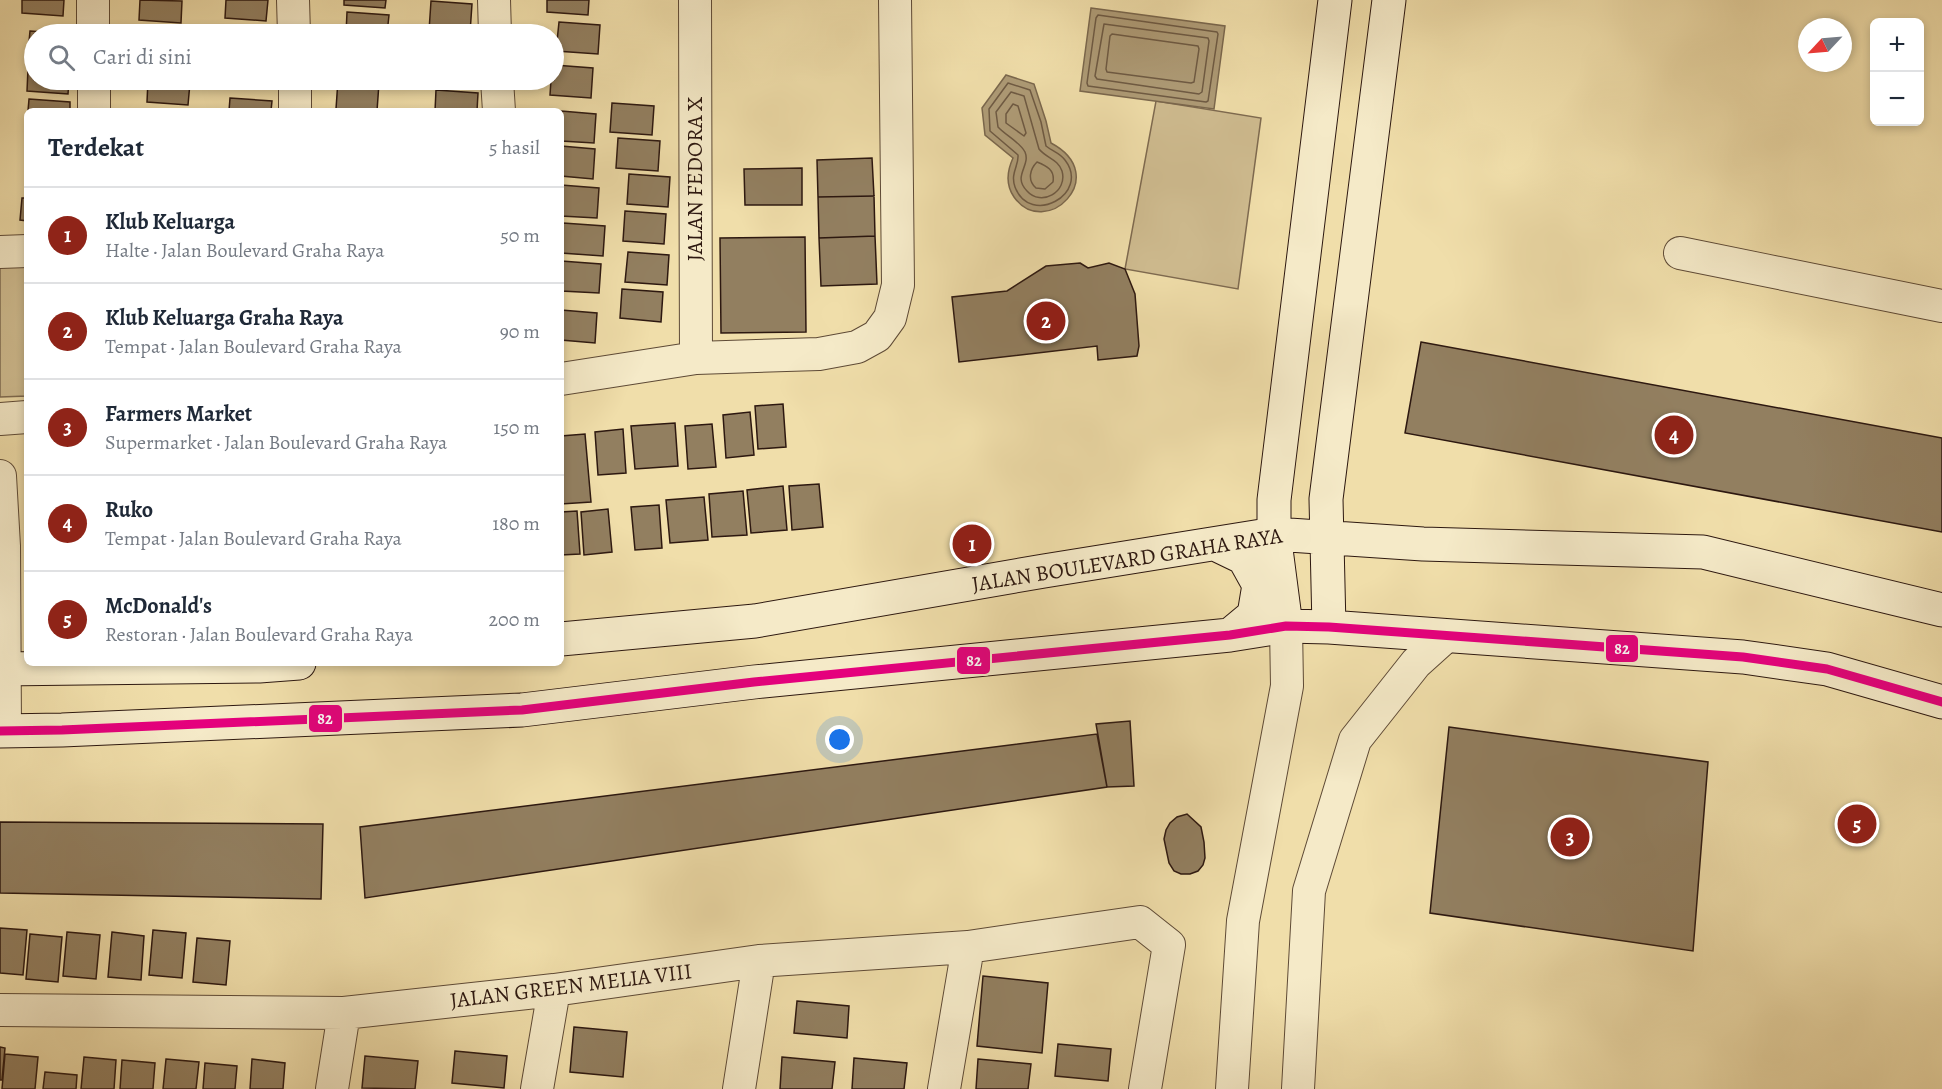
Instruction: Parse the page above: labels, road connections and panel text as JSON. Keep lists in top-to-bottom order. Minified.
{"streets":{"main road":["JALAN BOULEVARD GRAHA RAYA"],"street":["JALAN FEDORA X","JALAN GREEN MELIA VIII"]},"lines":["transit line 82"],"north":"bottom left","page":{"map_buttons":["+","−"],"search":"Cari di sini","heading":["Terdekat","5 hasil"],"list":[{"mark":"1","name":"Klub Keluarga","note":"Halte · Jalan Boulevard Graha Raya","value":"50 m"},{"mark":"2","name":"Klub Keluarga Graha Raya","note":"Tempat · Jalan Boulevard Graha Raya","value":"90 m"},{"mark":"3","name":"Farmers Market","note":"Supermarket · Jalan Boulevard Graha Raya","value":"150 m"},{"mark":"4","name":"Ruko","note":"Tempat · Jalan Boulevard Graha Raya","value":"180 m"},{"mark":"5","name":"McDonald's","note":"Restoran · Jalan Boulevard Graha Raya","value":"200 m"}],"pins":["2","4","1","5","3"]}}
